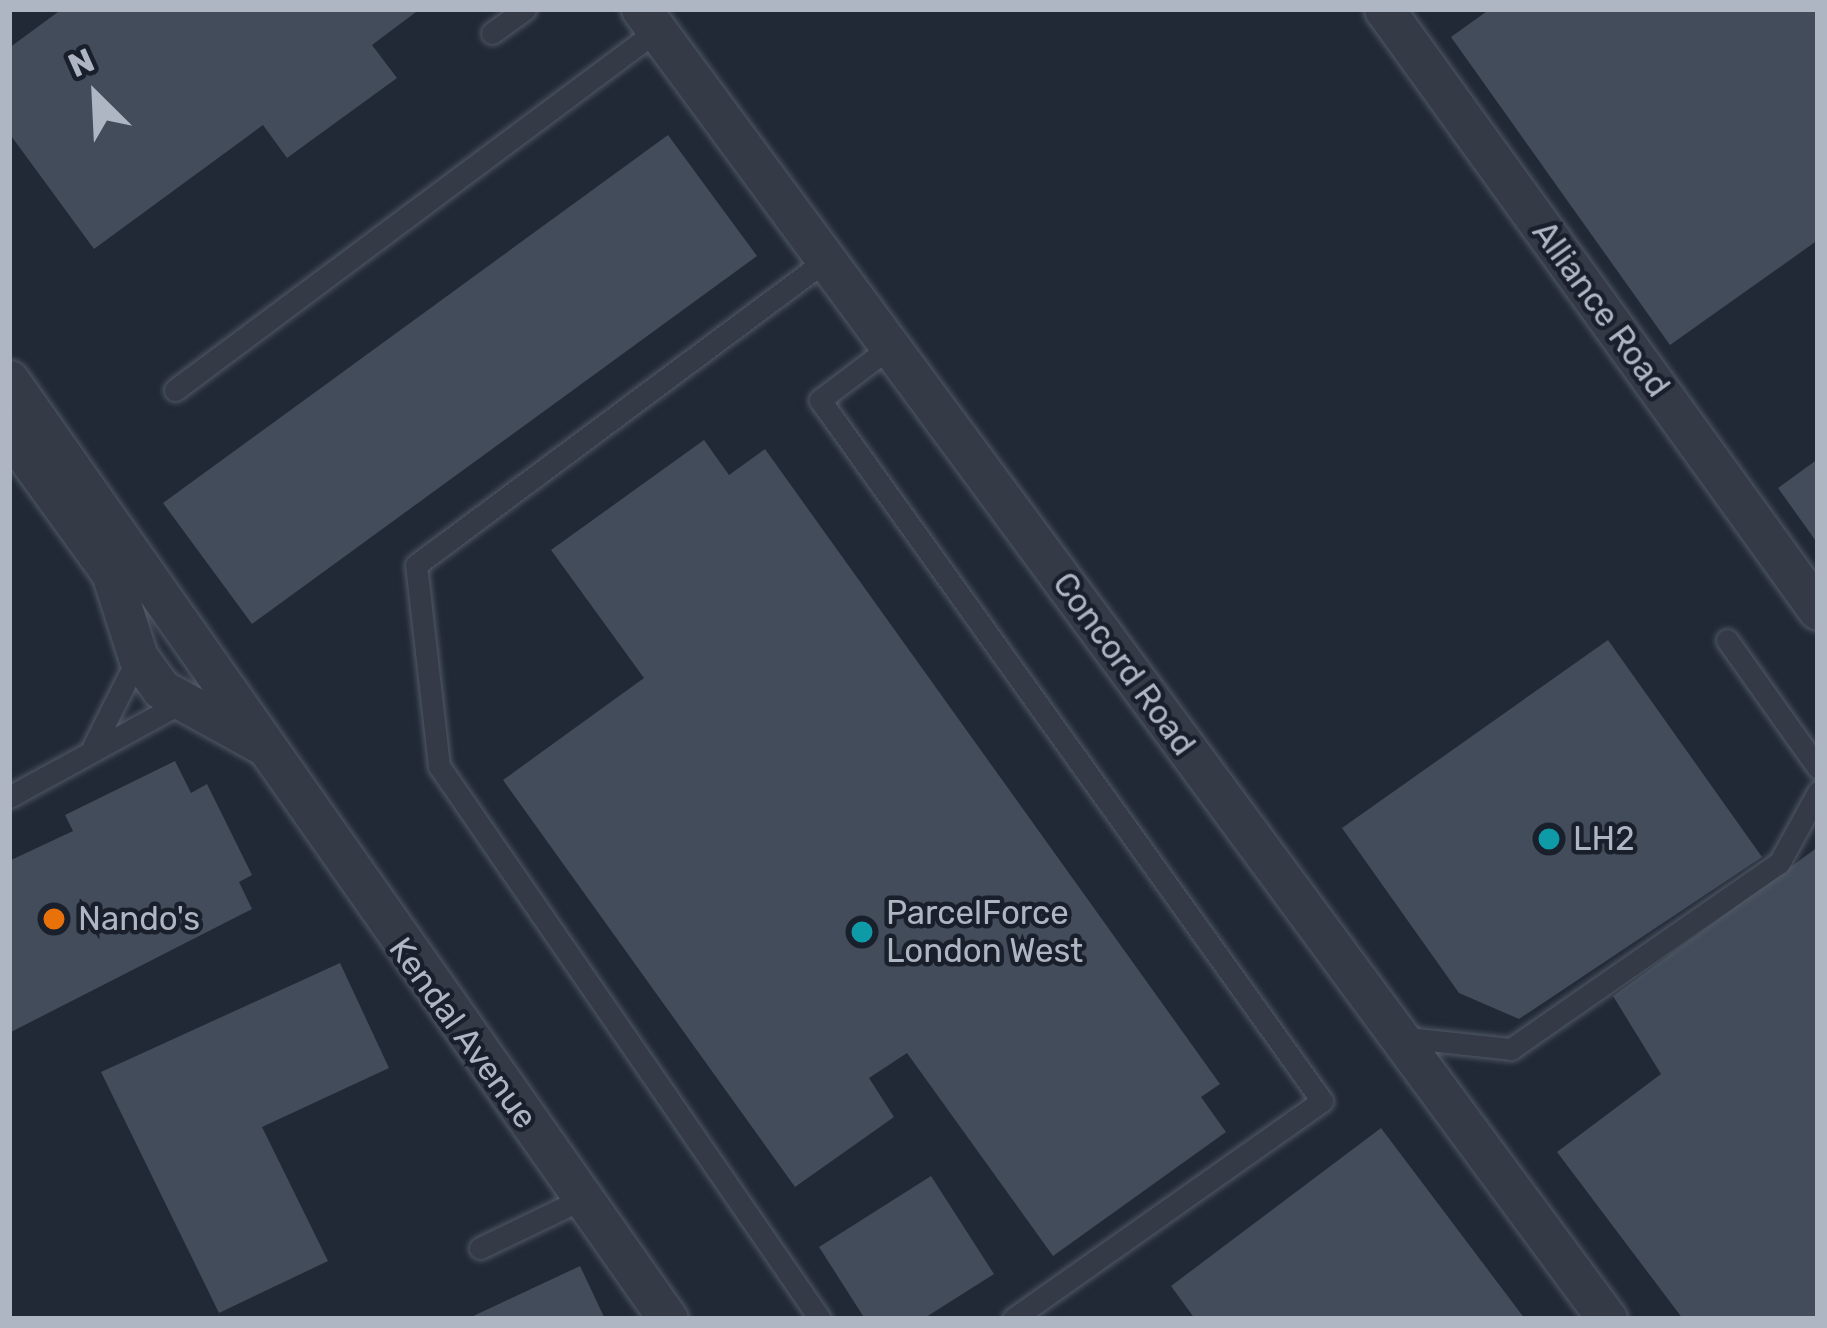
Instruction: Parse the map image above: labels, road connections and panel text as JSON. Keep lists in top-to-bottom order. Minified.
{"streets":{"street":["Alliance Road","Concord Road","Kendal Avenue"]},"places":["LH2","Nando's","ParcelForce London West"],"north":"top left"}
